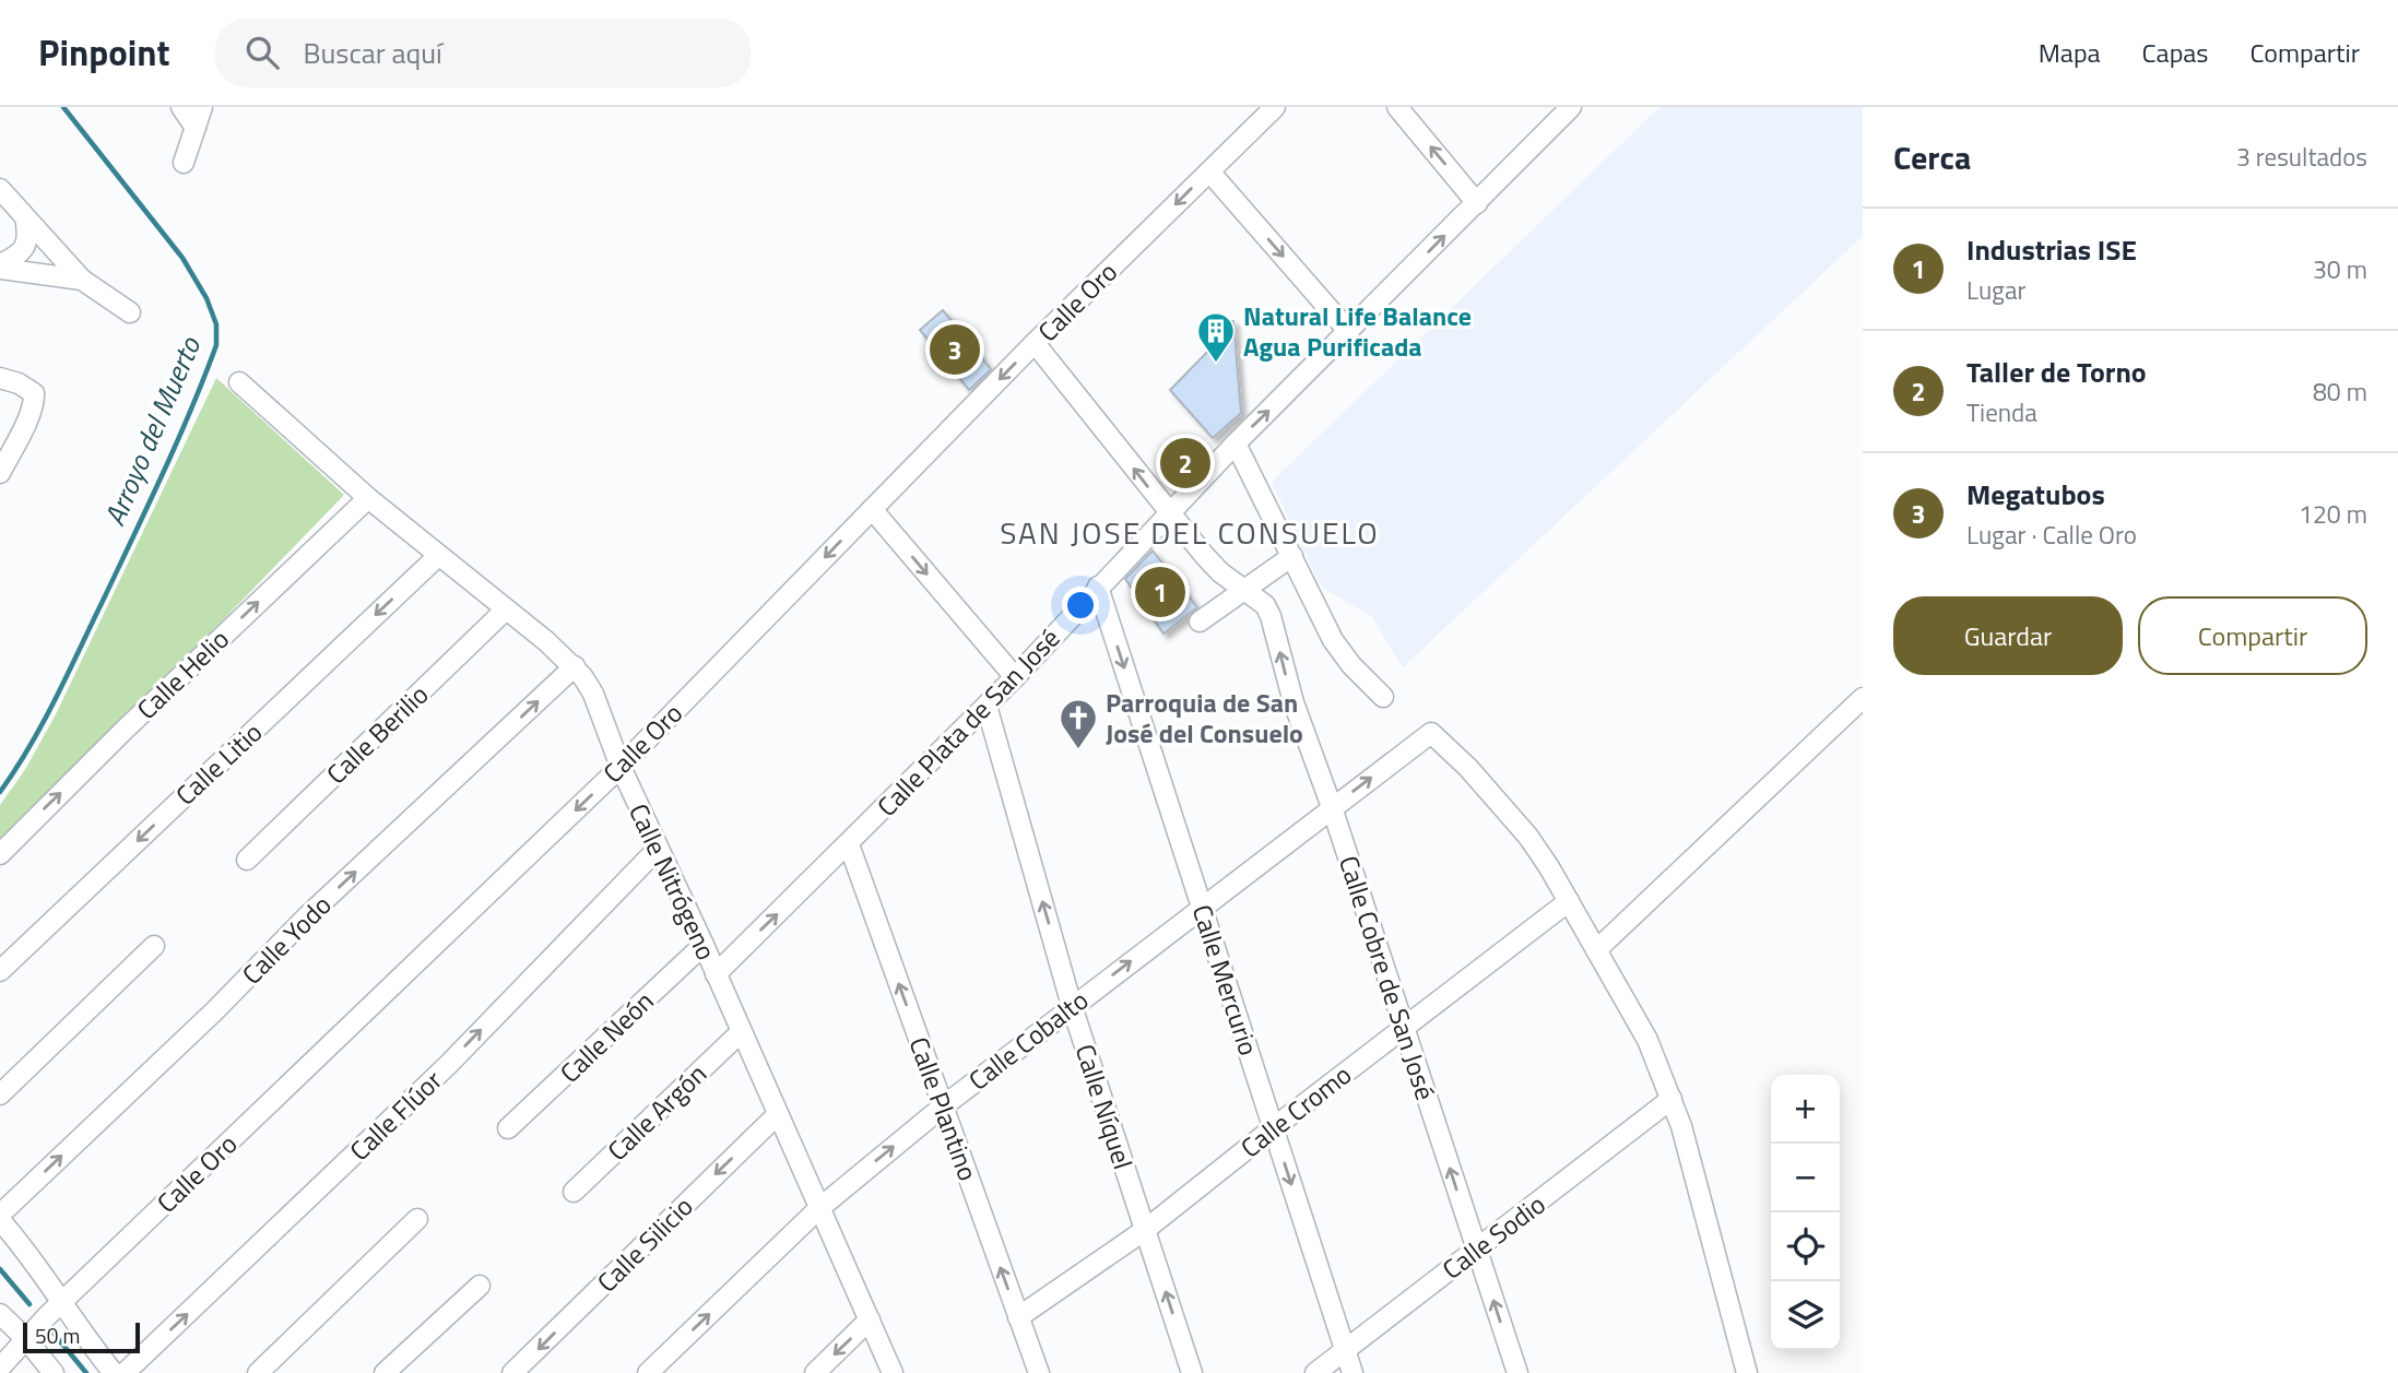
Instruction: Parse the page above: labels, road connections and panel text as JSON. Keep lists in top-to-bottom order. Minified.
{"streets":{"street":["Calle Oro","Calle Helio","Calle Plata de San José","Calle Berilio","Calle Litio","Calle Nitrógeno","Calle Yodo","Calle Cobre de San José","Calle Mercurio","Calle Neón","Calle Cobalto","Calle Níquel","Calle Plantino","Calle Cromo","Calle Argón","Calle Flúor","Calle Sodio","Calle Silicio"]},"crossings":[["Calle Oro","Calle Nitrógeno"],["Calle Oro","Calle Cobre de San José"],["Calle Helio","Calle Nitrógeno"],["Calle Plata de San José","Calle Nitrógeno"],["Calle Plata de San José","Calle Cobre de San José"],["Calle Plata de San José","Calle Mercurio"],["Calle Plata de San José","Calle Níquel"],["Calle Plata de San José","Calle Plantino"],["Calle Berilio","Calle Nitrógeno"],["Calle Litio","Calle Nitrógeno"],["Calle Nitrógeno","Calle Yodo"],["Calle Nitrógeno","Calle Neón"],["Calle Nitrógeno","Calle Cobalto"],["Calle Nitrógeno","Calle Argón"],["Calle Nitrógeno","Calle Flúor"],["Calle Nitrógeno","Calle Silicio"],["Calle Cobre de San José","Calle Cobalto"],["Calle Cobre de San José","Calle Cromo"],["Calle Cobre de San José","Calle Sodio"],["Calle Mercurio","Calle Cobalto"],["Calle Mercurio","Calle Cromo"],["Calle Mercurio","Calle Sodio"],["Calle Cobalto","Calle Níquel"],["Calle Cobalto","Calle Plantino"],["Calle Cobalto","Calle Cromo"],["Calle Níquel","Calle Cromo"],["Calle Plantino","Calle Cromo"]],"one_way":["Calle Oro","Calle Helio","Calle Plata de San José","Calle Litio","Calle Yodo","Calle Cobre de San José","Calle Mercurio","Calle Níquel","Calle Plantino","Calle Flúor","Calle Silicio"],"districts":["SAN JOSE DEL CONSUELO"],"water":["Arroyo del Muerto"],"places":{"building":["Natural Life Balance Agua Purificada"],"church":["Parroquia de San José del Consuelo"]},"scale_bar":"50 m","page":{"header":"Pinpoint","search":"Buscar aquí","nav":["Mapa","Capas","Compartir"],"heading":["Cerca","3 resultados"],"list":[{"mark":"1","name":"Industrias ISE","note":"Lugar","value":"30 m"},{"mark":"2","name":"Taller de Torno","note":"Tienda","value":"80 m"},{"mark":"3","name":"Megatubos","note":"Lugar · Calle Oro","value":"120 m"}],"pins":["3","2","1"],"buttons":["Guardar","Compartir"],"map_buttons":["+","−"],"scale":"50 m"}}
